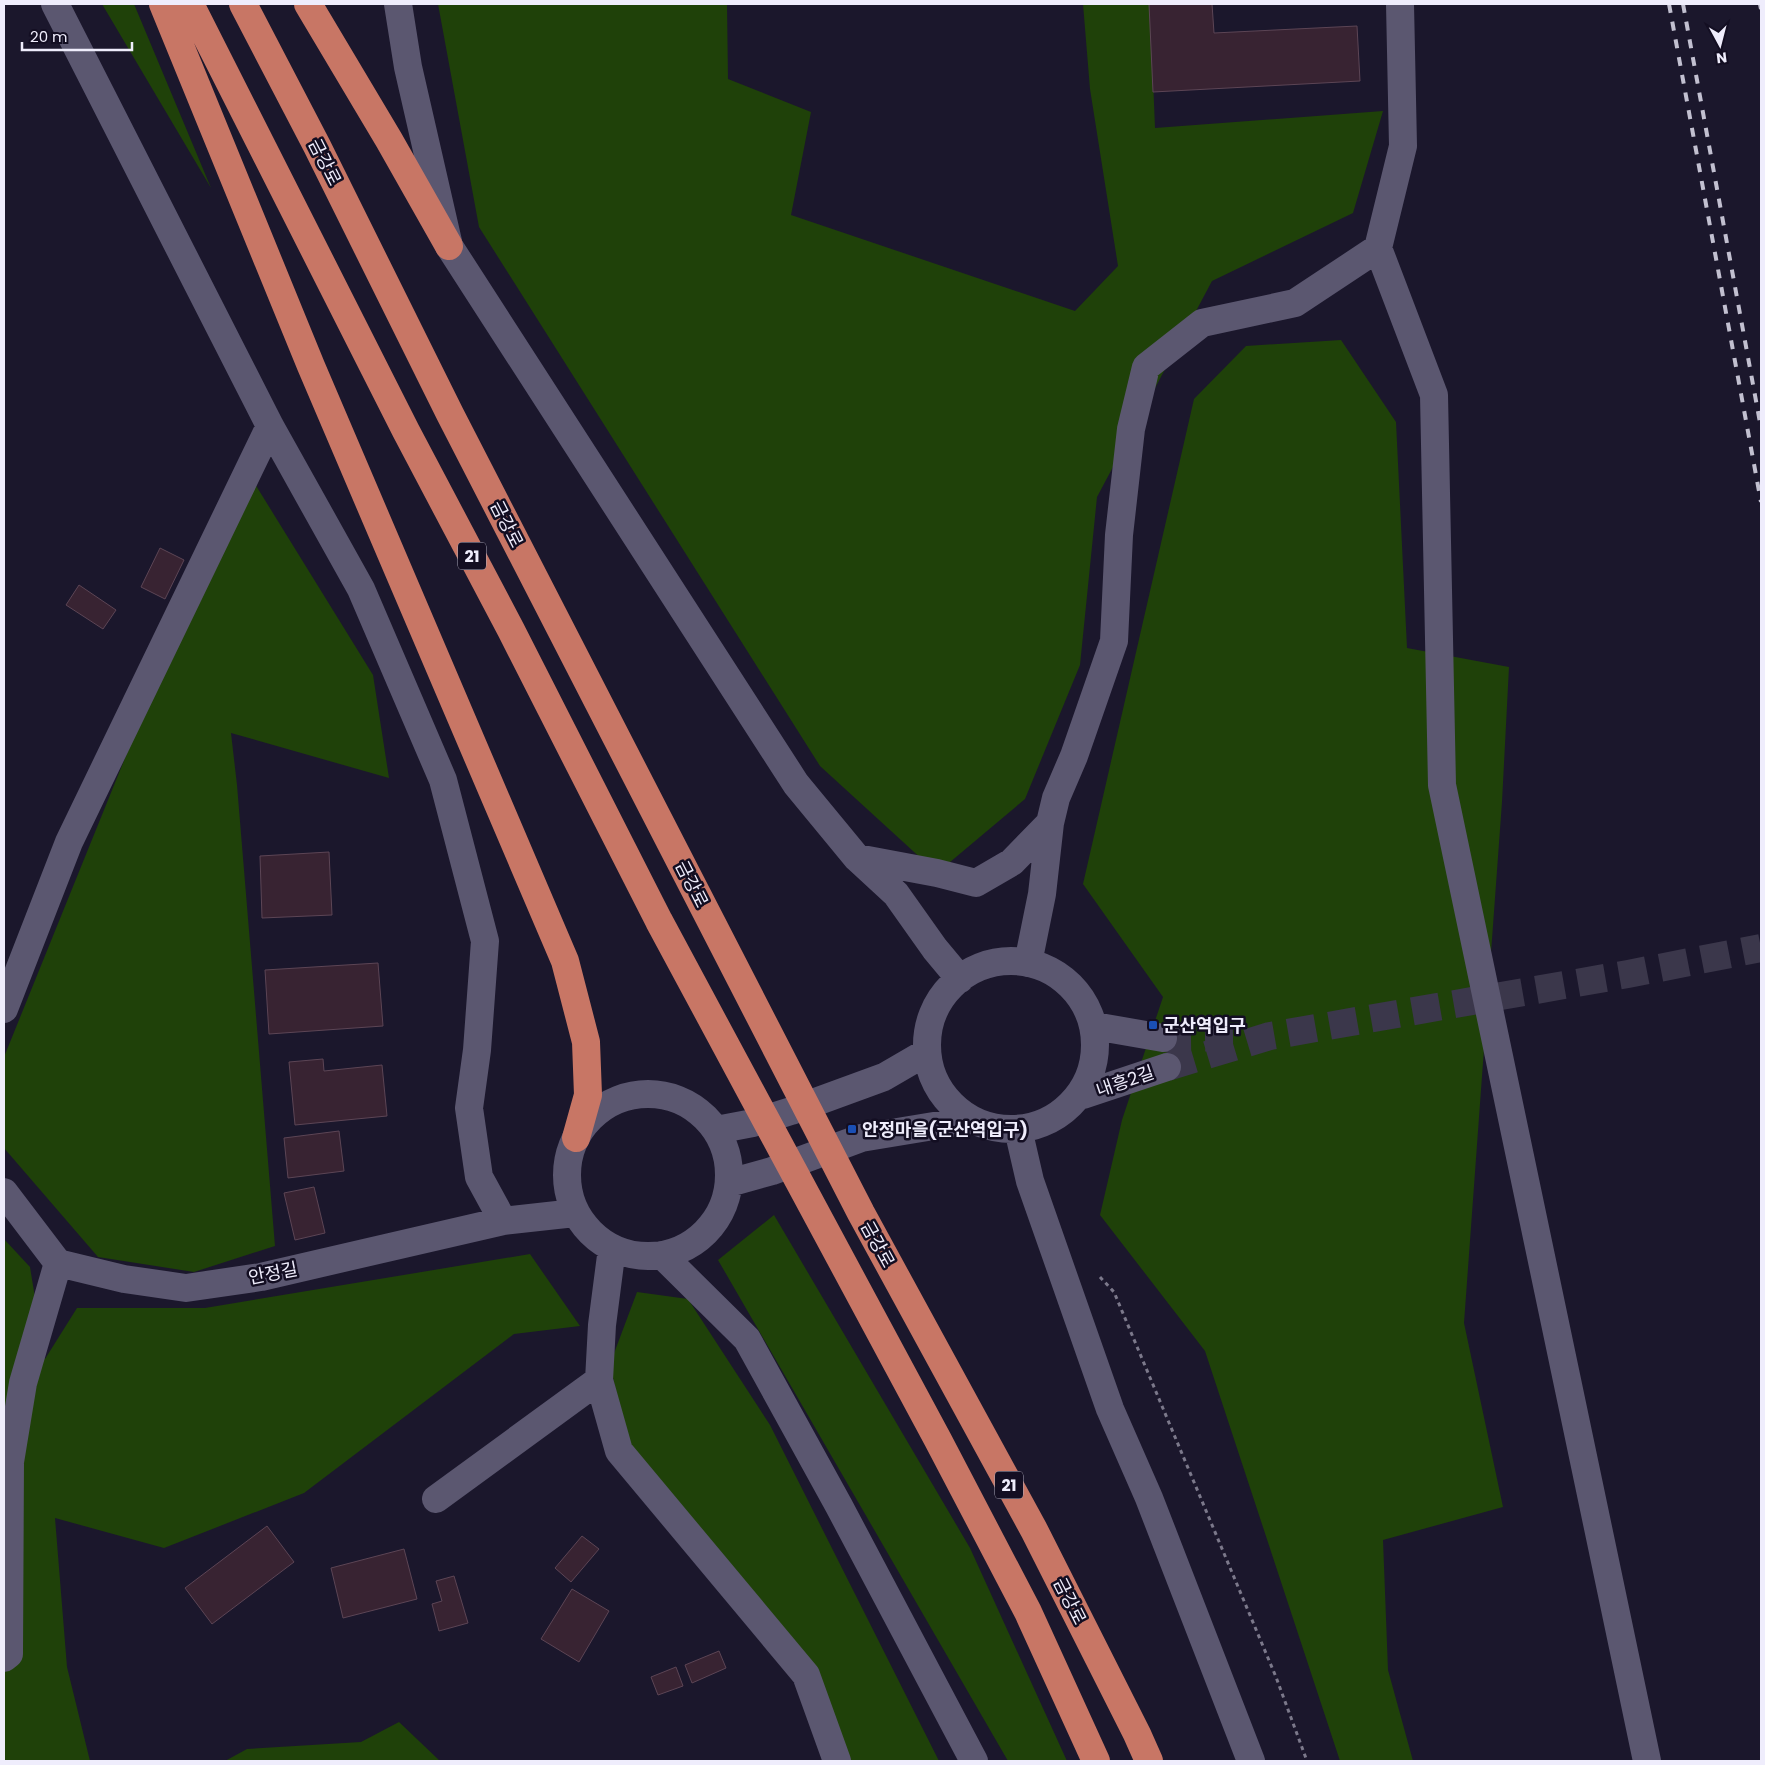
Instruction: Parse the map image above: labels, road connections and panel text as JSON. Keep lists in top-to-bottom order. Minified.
{"streets":{"highway":["금강로","21"],"street":["내흥2길","안정길"]},"places":{"transit":["군산역입구","안정마을(군산역입구)"]},"scale_bar":"20 m","north":"bottom"}
